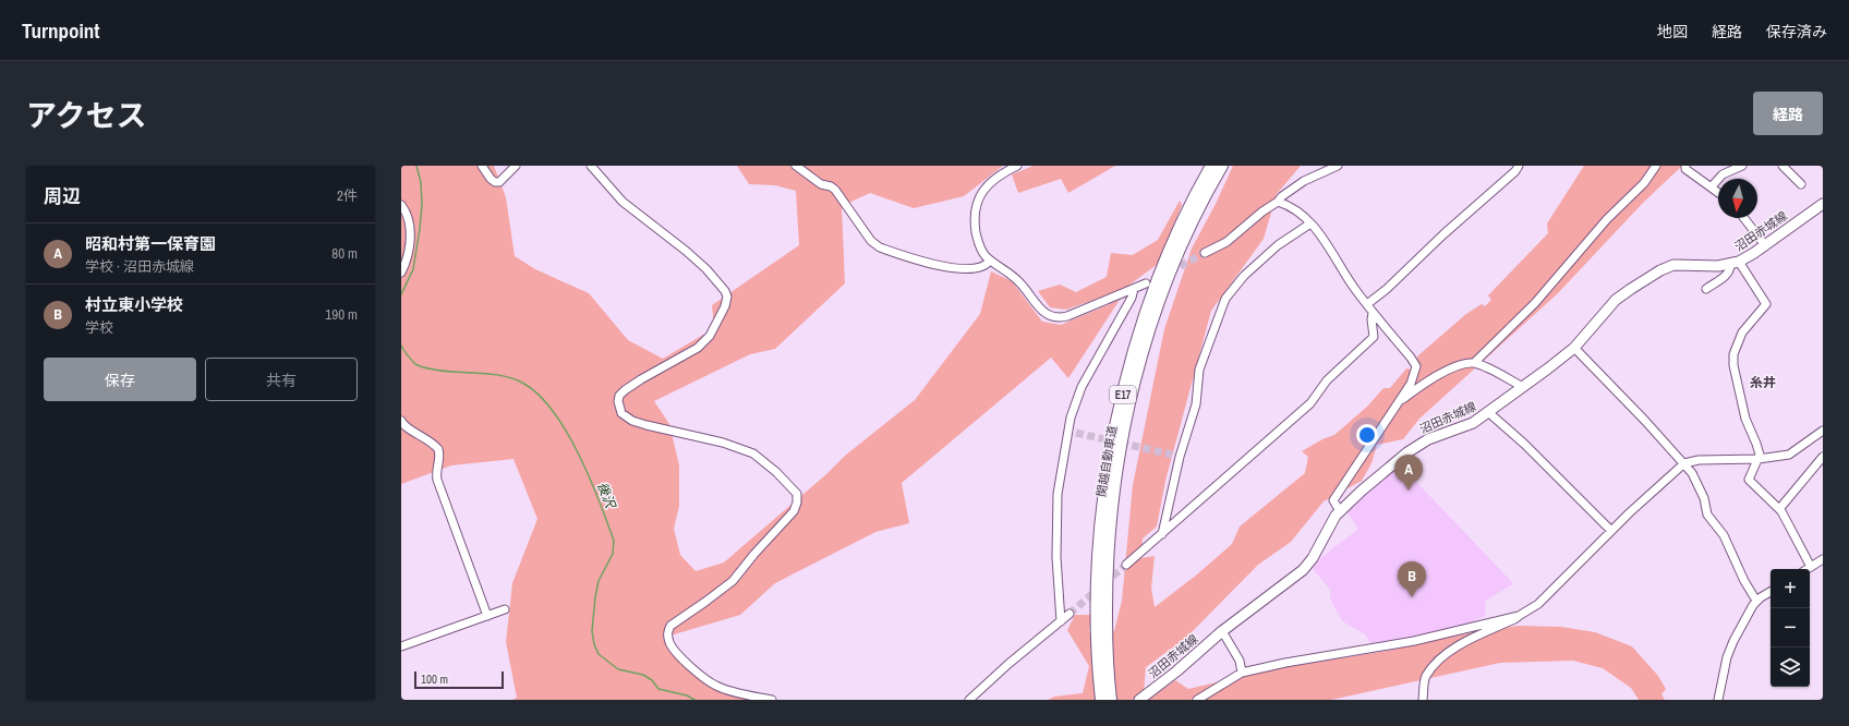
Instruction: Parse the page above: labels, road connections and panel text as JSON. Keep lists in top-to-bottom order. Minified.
{"streets":{"highway":["E17","関越自動車道"],"main road":["沼田赤城線"]},"districts":["糸井"],"water":["後沢"],"scale_bar":"100 m","north":"bottom","page":{"header":"Turnpoint","nav":["地図","経路","保存済み"],"title":"アクセス","buttons":["経路",["保存","共有"]],"heading":["周辺","2件"],"list":[{"mark":"A","name":"昭和村第一保育園","note":"学校 · 沼田赤城線","value":"80 m"},{"mark":"B","name":"村立東小学校","note":"学校","value":"190 m"}],"pins":["A","B"],"map_buttons":["+","−"],"scale":"100 m"}}
